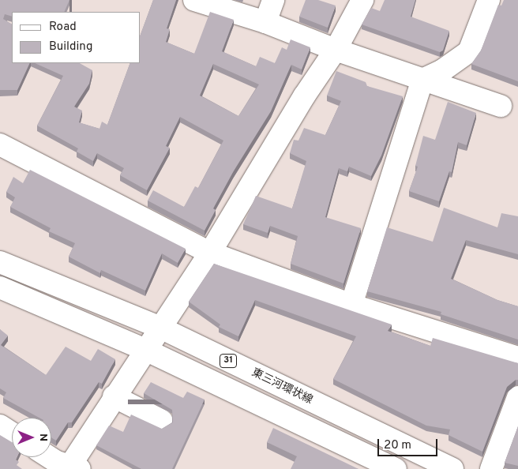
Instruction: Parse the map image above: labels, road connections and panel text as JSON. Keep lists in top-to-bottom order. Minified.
{"streets":{"street":["31","東三河環状線"]},"legend":["Road","Building"],"scale_bar":"20 m","north":"right"}
